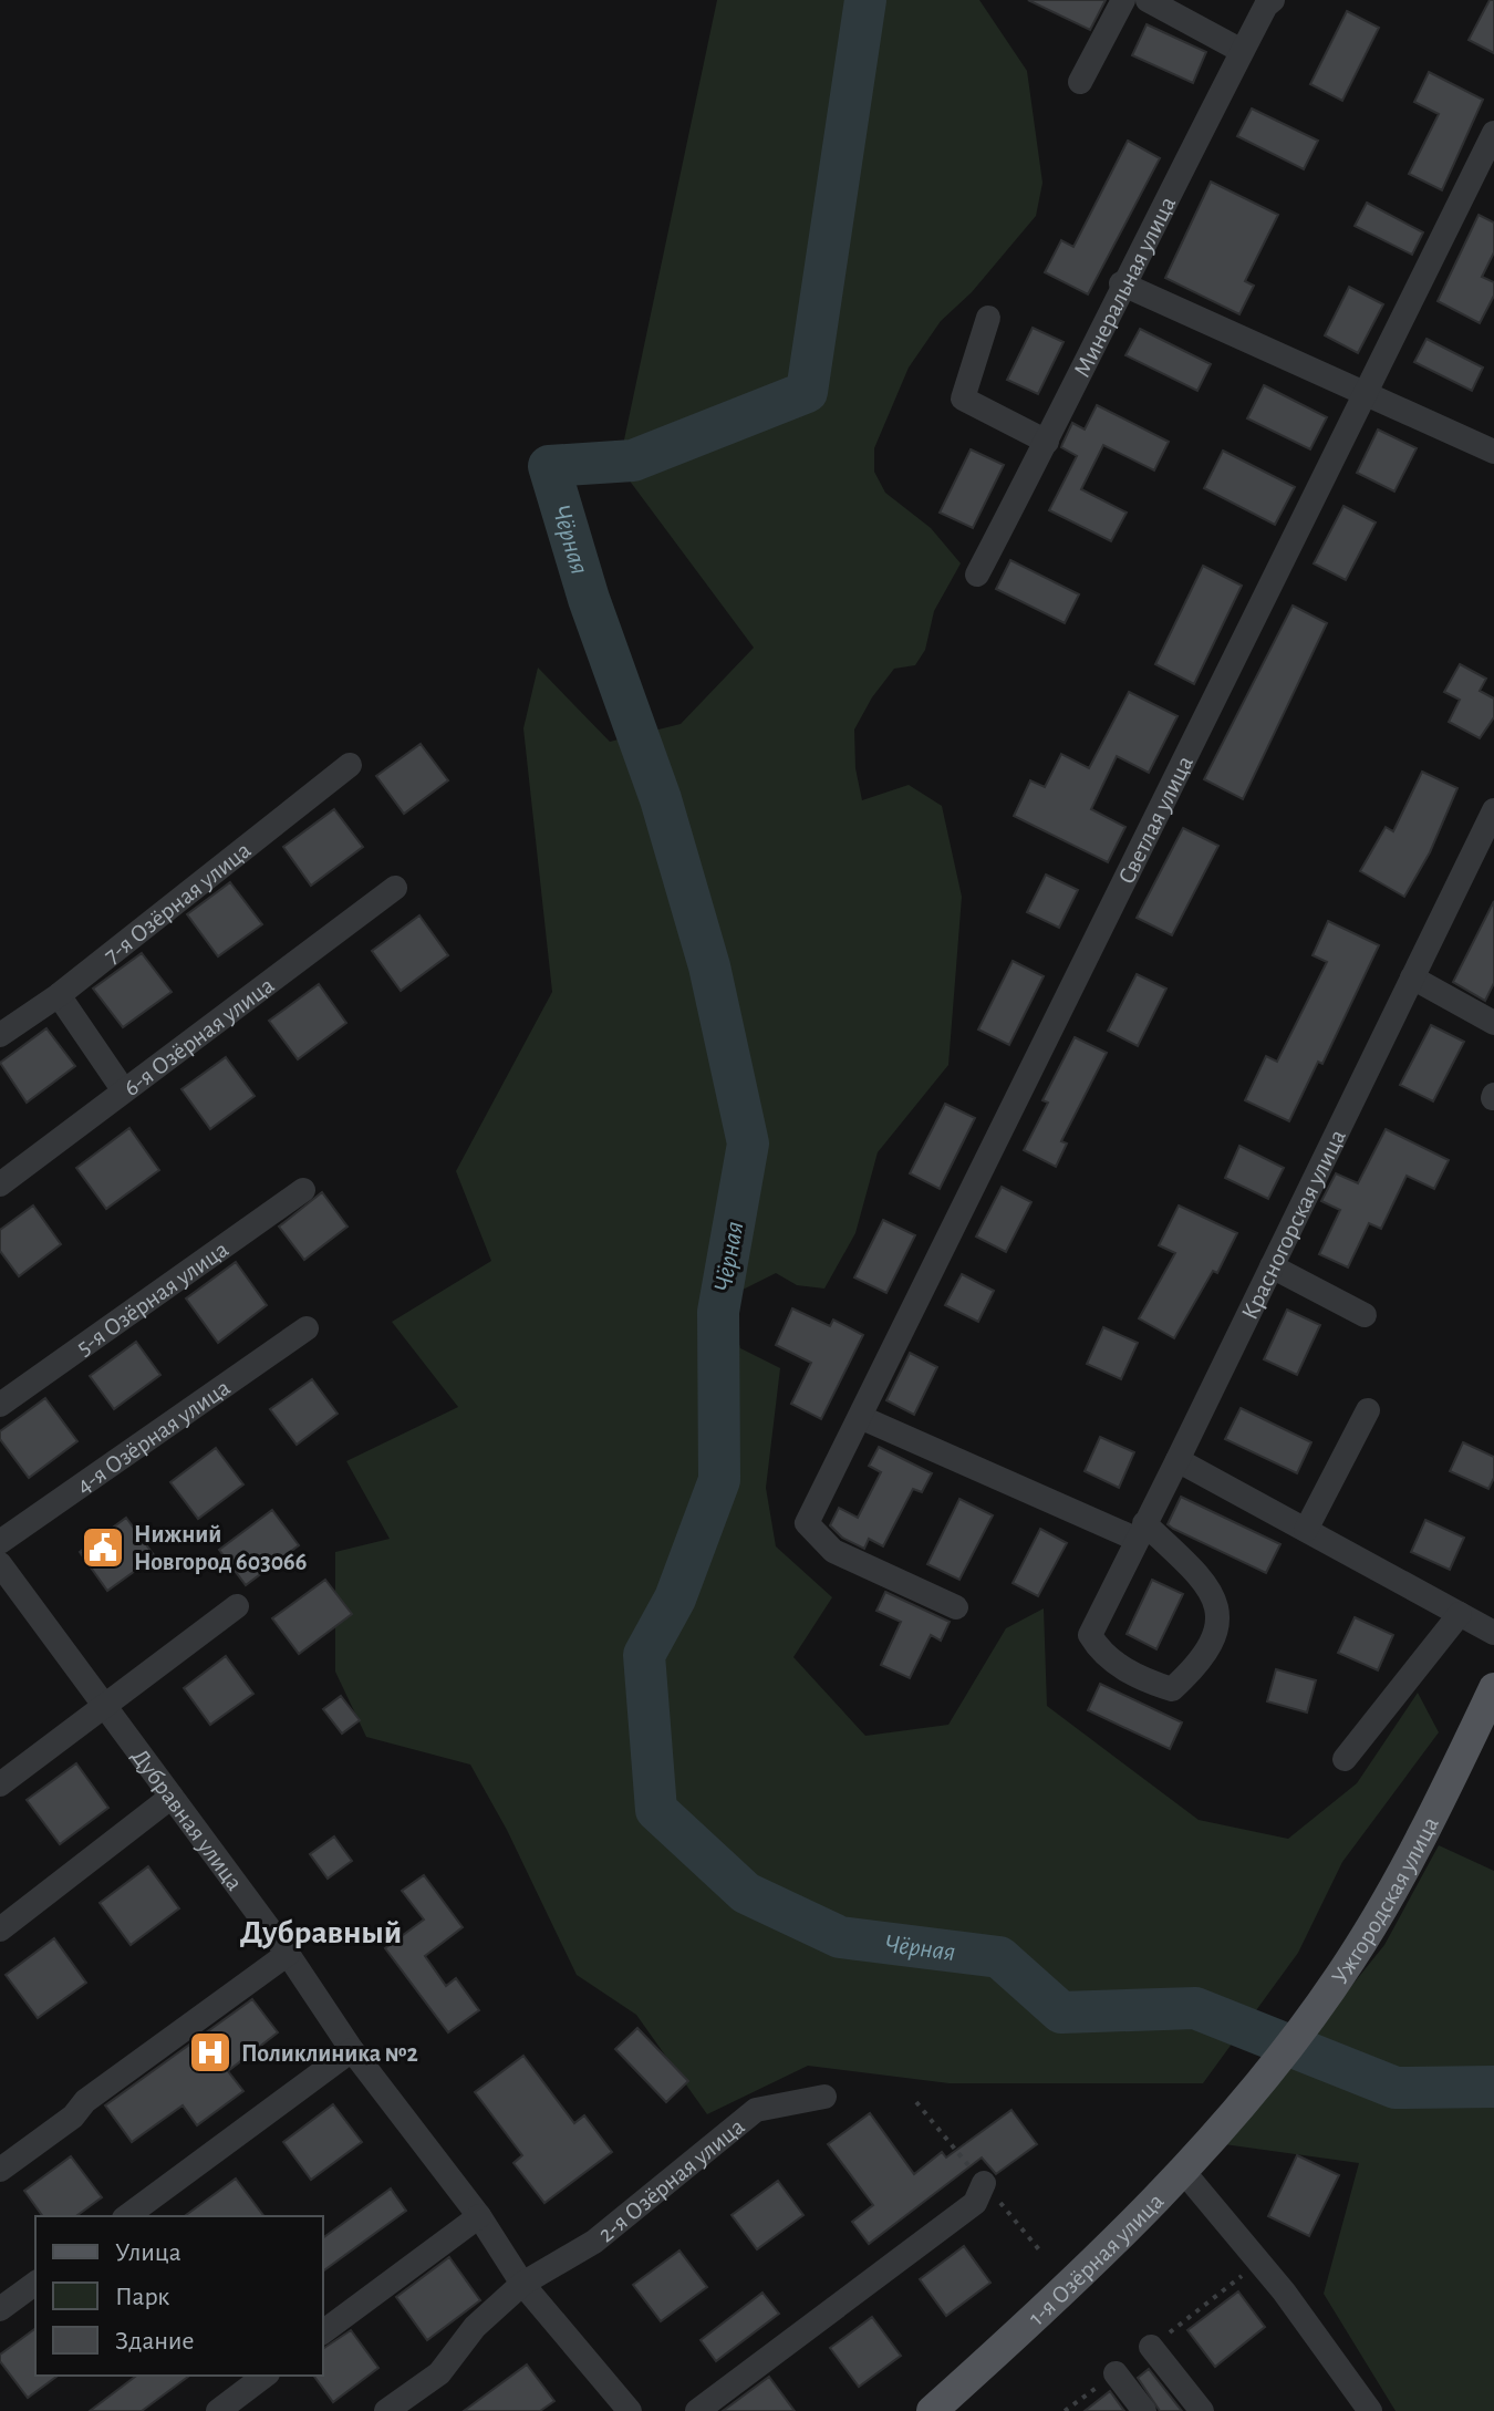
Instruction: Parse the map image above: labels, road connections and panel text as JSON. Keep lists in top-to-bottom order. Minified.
{"streets":{"main road":["Ужгородская улица","1-я Озёрная улица"],"street":["Минеральная улица","Светлая улица","7-я Озёрная улица","6-я Озёрная улица","Красногорская улица","5-я Озёрная улица","4-я Озёрная улица","Дубравная улица","2-я Озёрная улица"]},"crossings":[["Дубравная улица","2-я Озёрная улица"],["Ужгородская улица","1-я Озёрная улица"]],"districts":["Дубравный"],"water":["Чёрная"],"places":{"public building":["Нижний Новгород 603066"],"hospital":["Поликлиника №2"]},"legend":["Улица","Парк","Здание"]}
